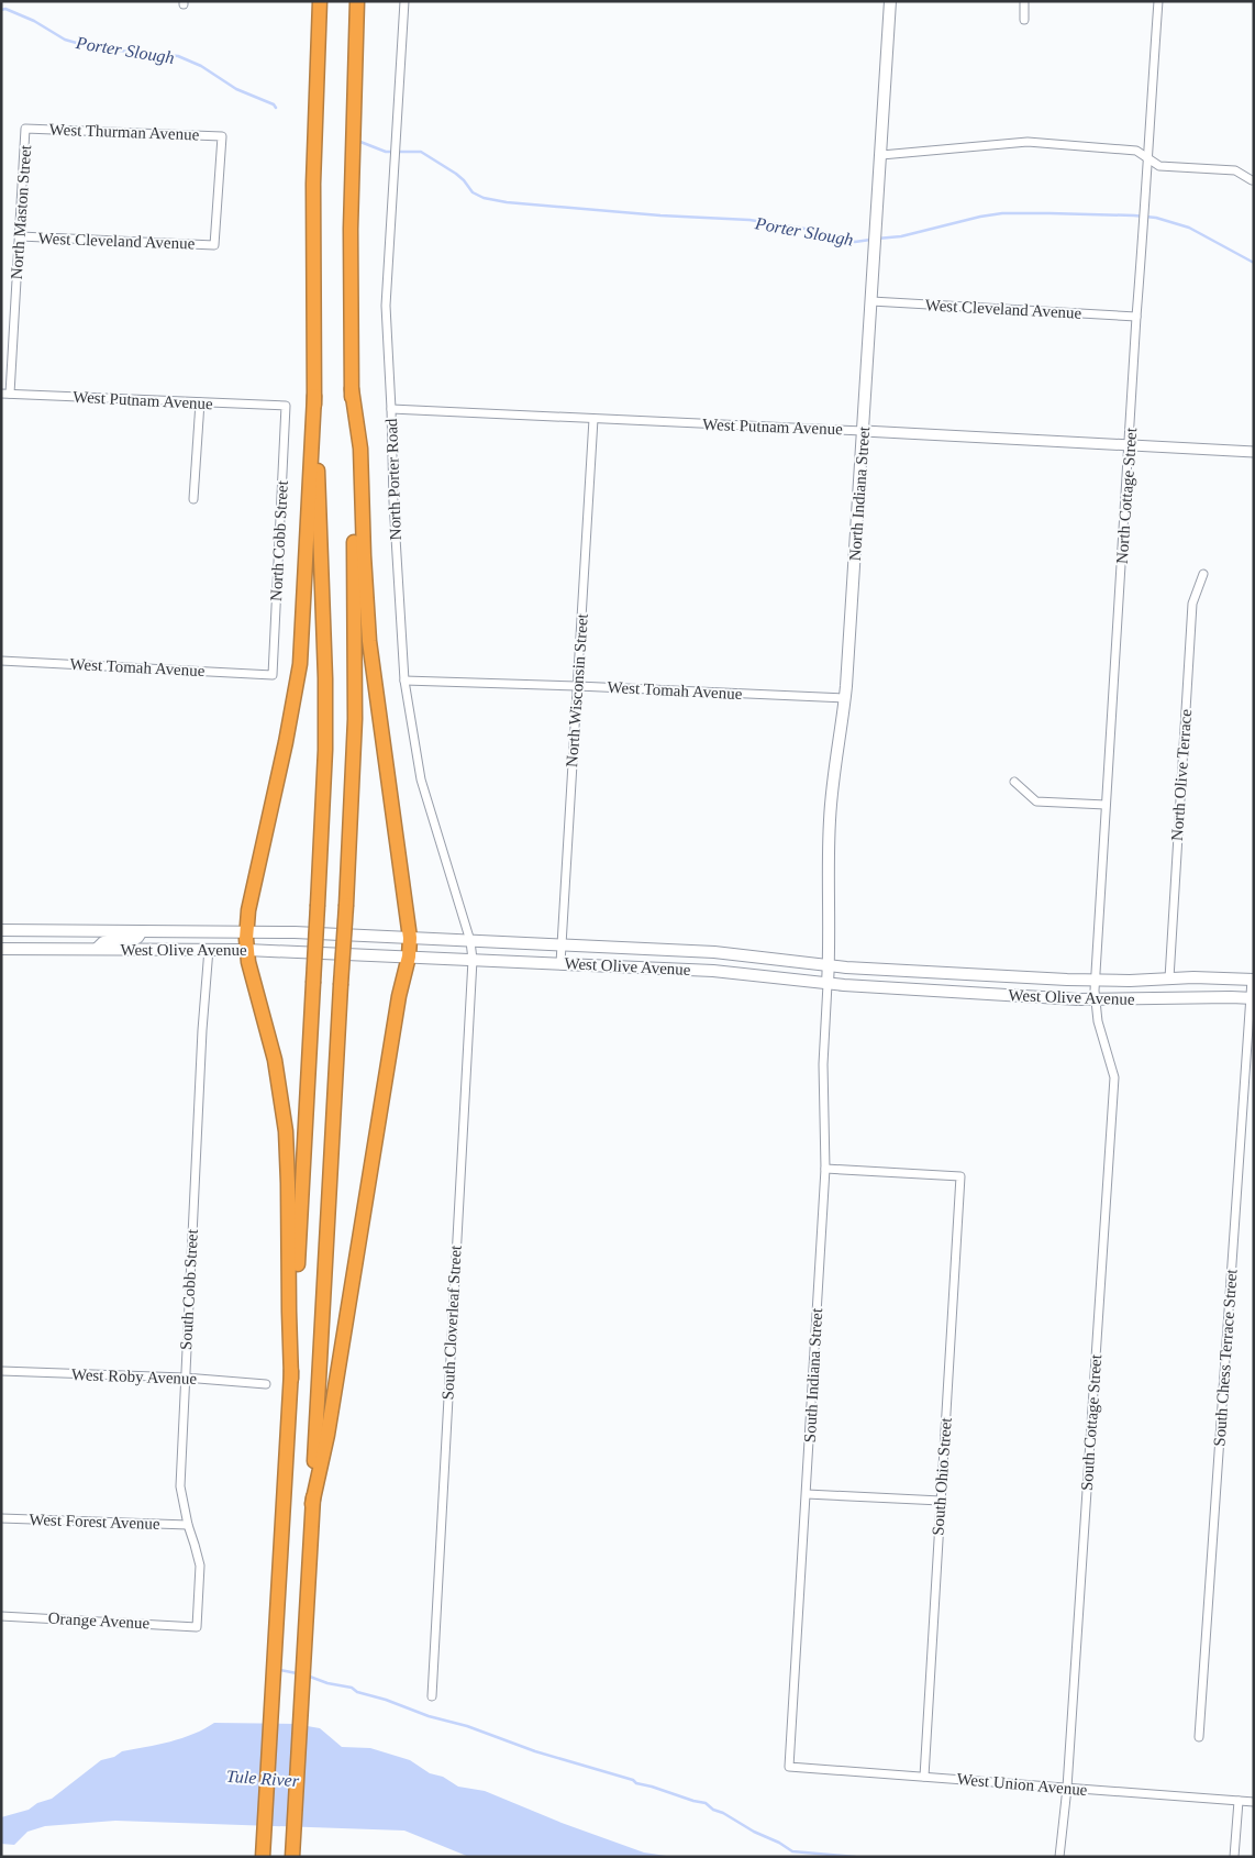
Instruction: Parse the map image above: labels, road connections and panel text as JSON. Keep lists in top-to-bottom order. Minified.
{"streets":{"main road":["North Indiana Street","West Olive Avenue"],"street":["West Thurman Avenue","North Maston Street","West Cleveland Avenue","West Putnam Avenue","North Porter Road","North Cottage Street","North Cobb Street","West Tomah Avenue","North Wisconsin Street","North Olive Terrace","South Cobb Street","South Cloverleaf Street","South Chess Terrace Street","South Indiana Street","West Roby Avenue","South Cottage Street","South Ohio Street","West Forest Avenue","Orange Avenue","West Union Avenue"]},"crossings":[["West Thurman Avenue","North Maston Street"],["West Thurman Avenue","West Cleveland Avenue"],["North Maston Street","West Cleveland Avenue"],["North Maston Street","West Putnam Avenue"],["West Cleveland Avenue","North Indiana Street"],["West Cleveland Avenue","North Cottage Street"],["West Putnam Avenue","North Porter Road"],["West Putnam Avenue","North Indiana Street"],["West Putnam Avenue","North Cottage Street"],["West Putnam Avenue","North Cobb Street"],["West Putnam Avenue","North Wisconsin Street"],["North Porter Road","West Tomah Avenue"],["North Porter Road","West Olive Avenue"],["North Porter Road","South Cloverleaf Street"],["North Indiana Street","West Tomah Avenue"],["North Indiana Street","West Olive Avenue"],["North Indiana Street","South Indiana Street"],["North Cottage Street","West Olive Avenue"],["North Cottage Street","South Cottage Street"],["North Cobb Street","West Tomah Avenue"],["West Tomah Avenue","North Wisconsin Street"],["North Wisconsin Street","West Olive Avenue"],["North Olive Terrace","West Olive Avenue"],["West Olive Avenue","South Cobb Street"],["West Olive Avenue","South Cloverleaf Street"],["West Olive Avenue","South Chess Terrace Street"],["West Olive Avenue","South Indiana Street"],["West Olive Avenue","South Cottage Street"],["South Cobb Street","West Roby Avenue"],["South Cobb Street","West Forest Avenue"],["South Cobb Street","Orange Avenue"],["South Indiana Street","South Ohio Street"],["South Indiana Street","West Union Avenue"],["South Cottage Street","West Union Avenue"],["South Ohio Street","West Union Avenue"]],"water":["Porter Slough","Tule River"]}
